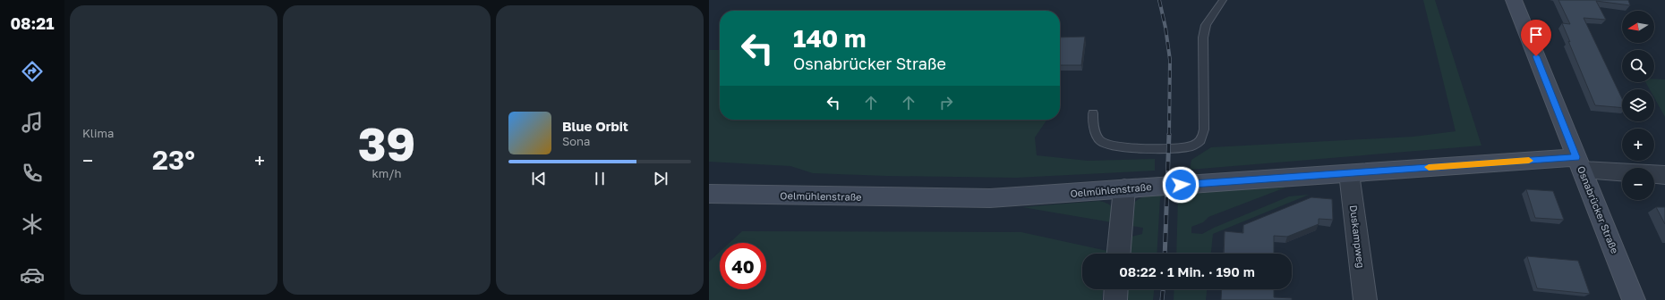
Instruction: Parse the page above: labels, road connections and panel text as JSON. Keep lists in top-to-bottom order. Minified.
{"streets":{"street":["Oelmühlenstraße","Osnabrücker Straße","Duskampweg"]},"crossings":[["Oelmühlenstraße","Osnabrücker Straße"],["Oelmühlenstraße","Duskampweg"]],"north":"left","page":{"tabs":"08:21","tile":["Klima",["39","km/h"]],"map_buttons":["+","−"],"turn":["140 m","Osnabrücker Straße"],"song":["Blue Orbit","Sona"],"heat":["−","23°","+"],"limit":"40","trip":"08:22 · 1 Min. · 190 m"}}
